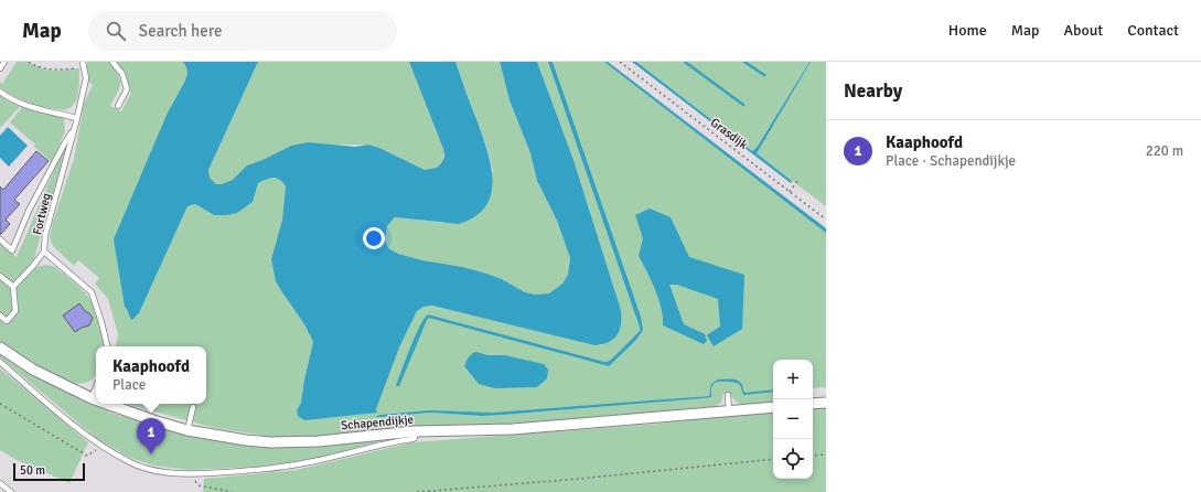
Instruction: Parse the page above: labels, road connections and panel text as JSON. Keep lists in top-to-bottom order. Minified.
{"streets":{"street":["Schapendijkje"],"lane":["Fortweg"],"path":["Grasdijk"]},"scale_bar":"50 m","page":{"header":"Map","search":"Search here","nav":["Home","Map","About","Contact"],"heading":"Nearby","list":[{"mark":"1","name":"Kaaphoofd","note":"Place · Schapendijkje","value":"220 m"}],"popup":["Kaaphoofd","Place"],"map_buttons":["+","−"],"pins":"1","scale":"50 m"}}
